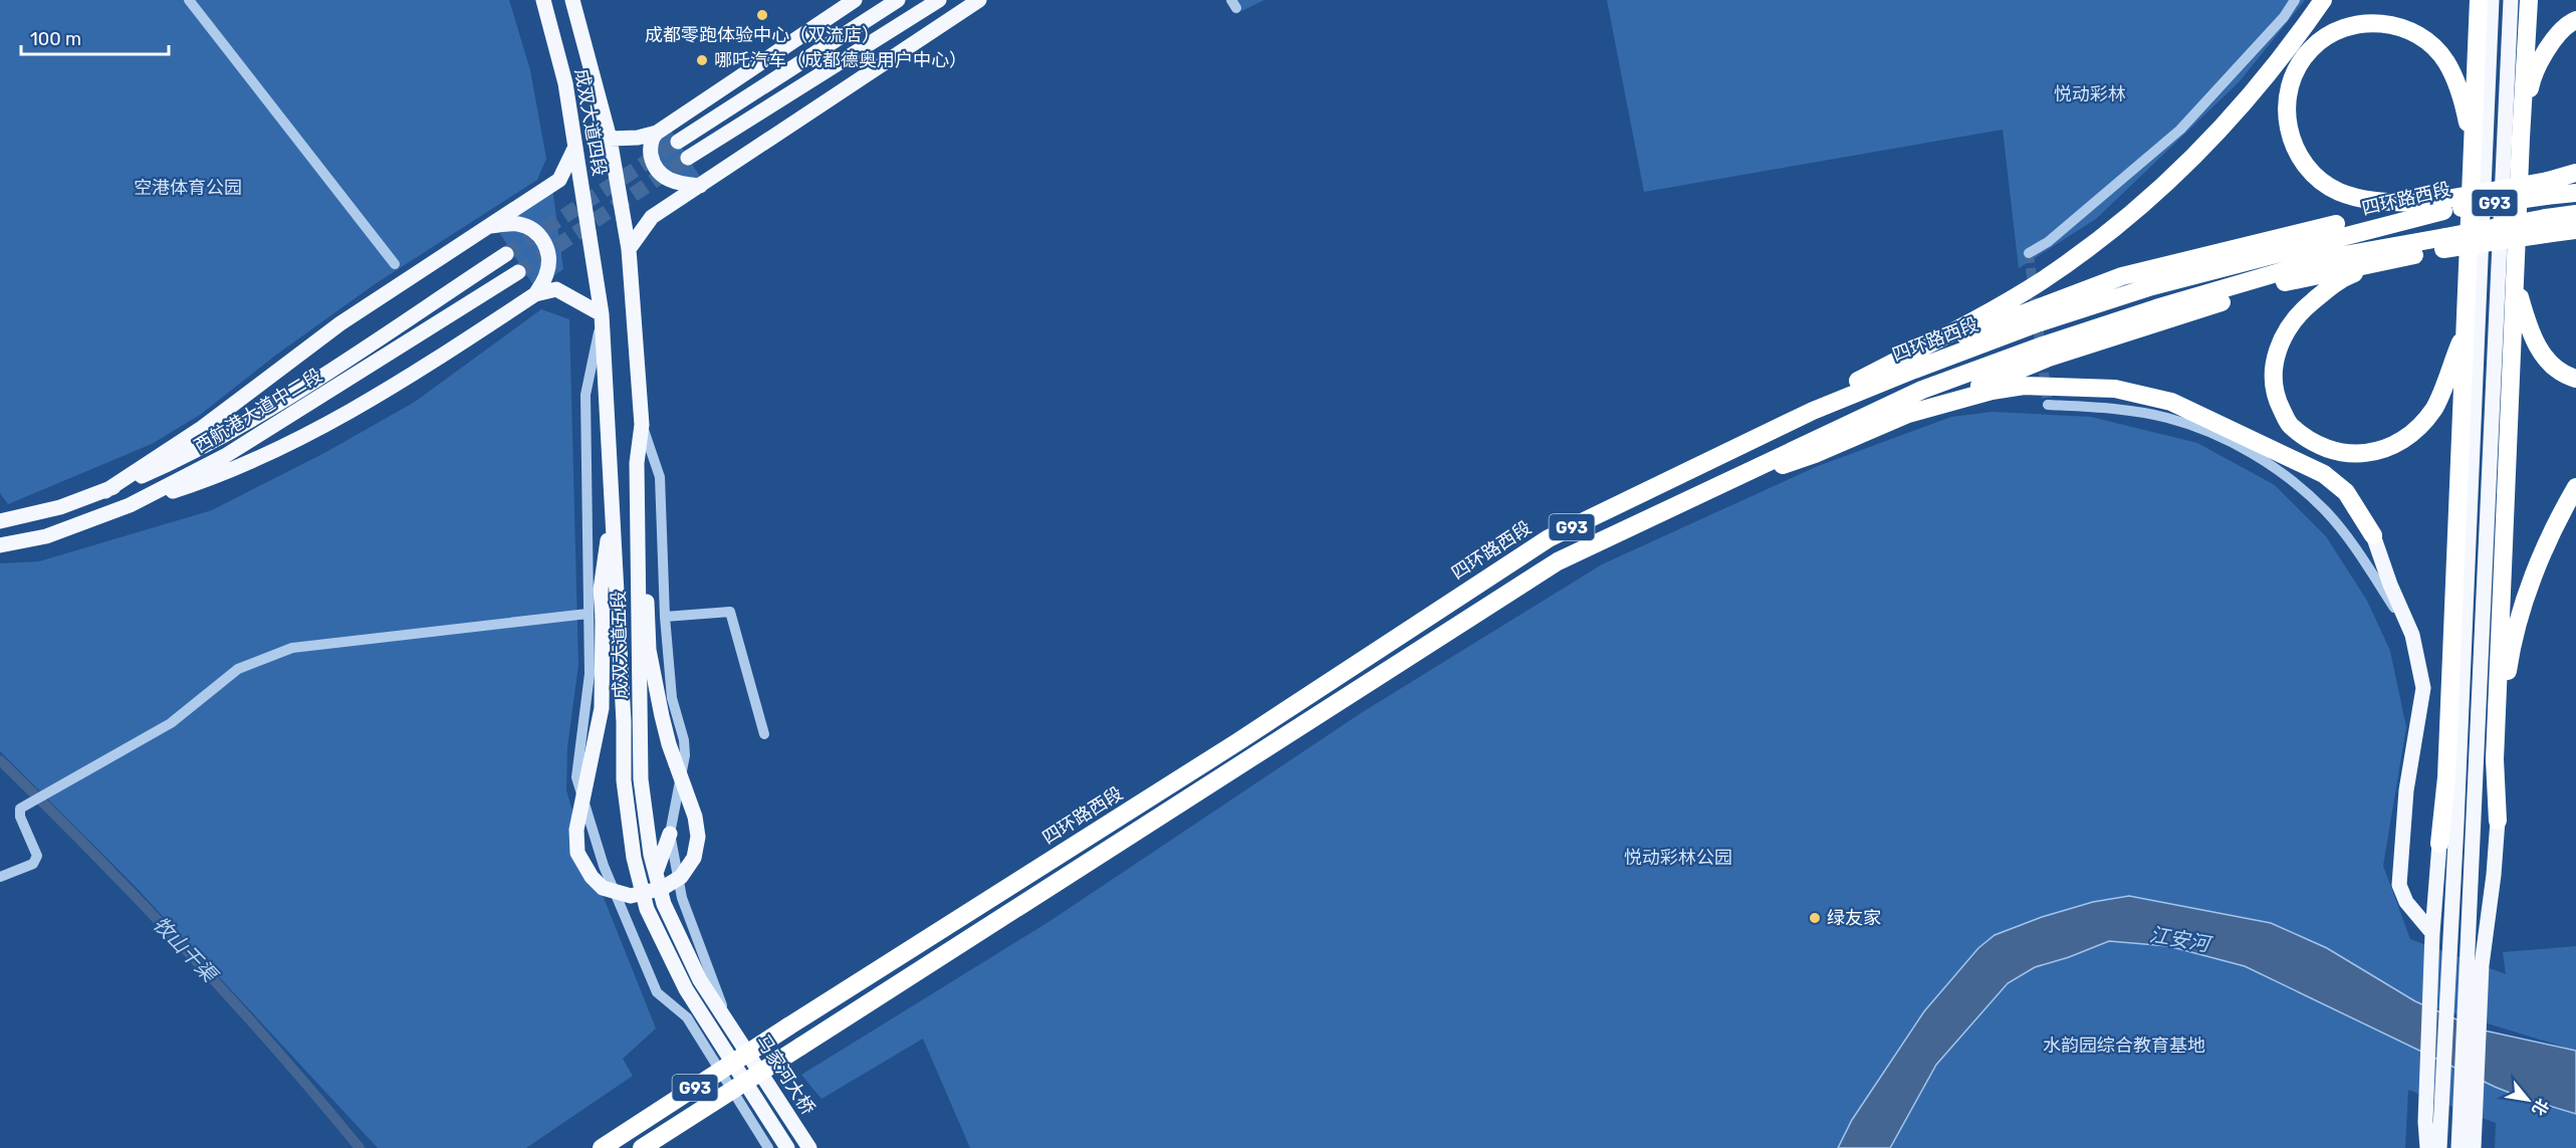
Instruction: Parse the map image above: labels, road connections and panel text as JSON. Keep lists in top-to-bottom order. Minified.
{"streets":{"highway":["四环路西段","G93"],"main road":["成双大道四段","西航港大道中二段","成双大道五段","马家河大桥"]},"crossings":[["成双大道四段","成双大道五段"],["成双大道五段","马家河大桥"]],"water":["江安河","牧山干渠"],"parks":["悦动彩林","空港体育公园","悦动彩林公园","水韵园综合教育基地"],"places":["成都零跑体验中心（双流店）","哪吒汽车（成都德奥用户中心）","绿友家"],"scale_bar":"100 m","north":"bottom right"}
